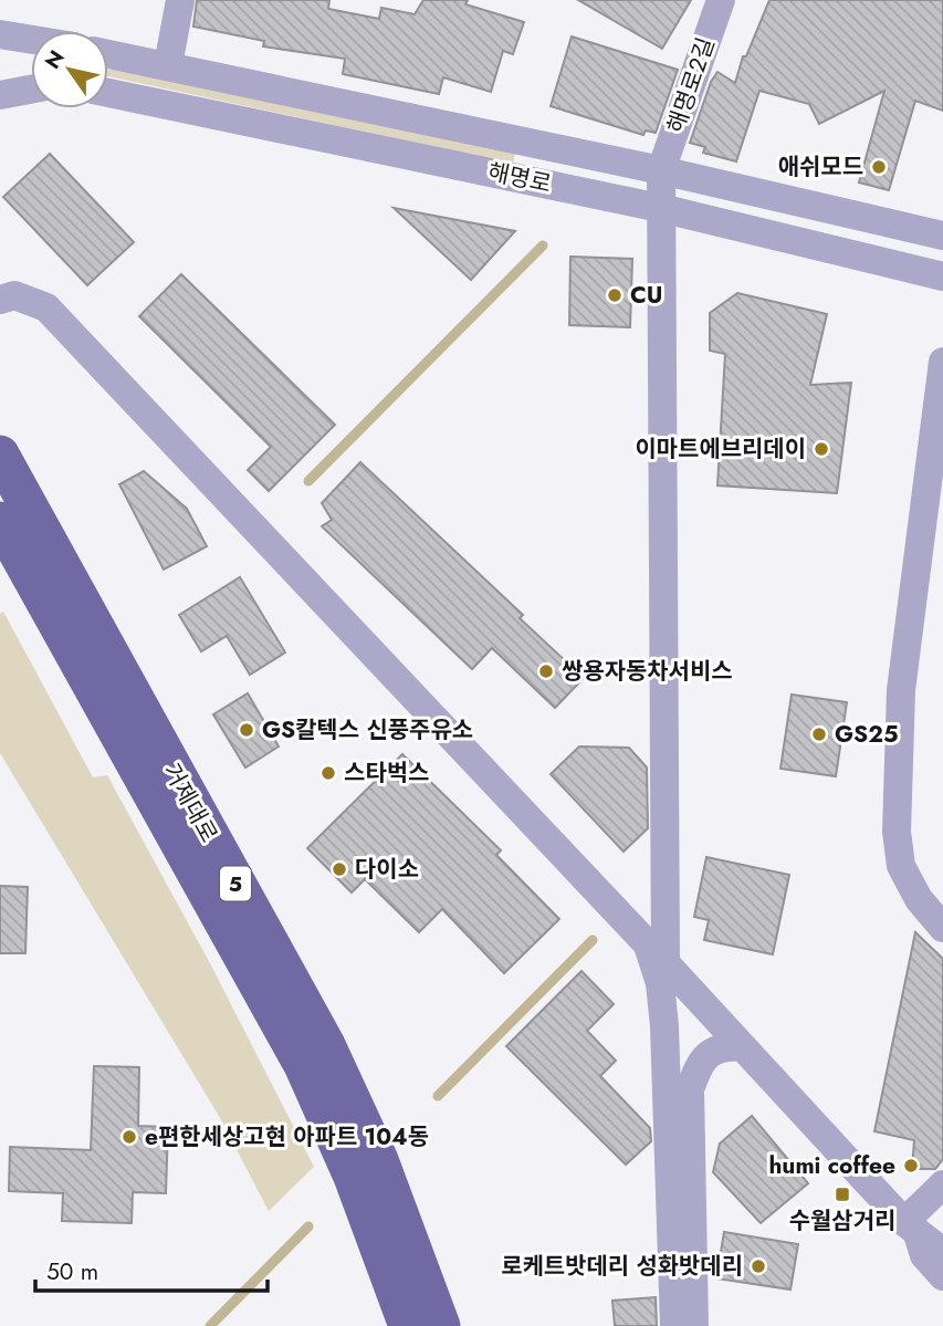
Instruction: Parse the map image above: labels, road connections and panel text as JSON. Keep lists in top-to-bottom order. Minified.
{"streets":{"main road":["거제대로","5"],"street":["해명로2길","해명로"]},"crossings":[["해명로2길","해명로"]],"places":{"other":["애쉬모드","CU","이마트에브리데이","쌍용자동차서비스","GS칼텍스 신풍주유소","GS25","스타벅스","다이소","e편한세상고현 아파트 104동","humi coffee","로케트밧데리 성화밧데리"],"transit":["수월삼거리"]},"scale_bar":"50 m","north":"top left"}
